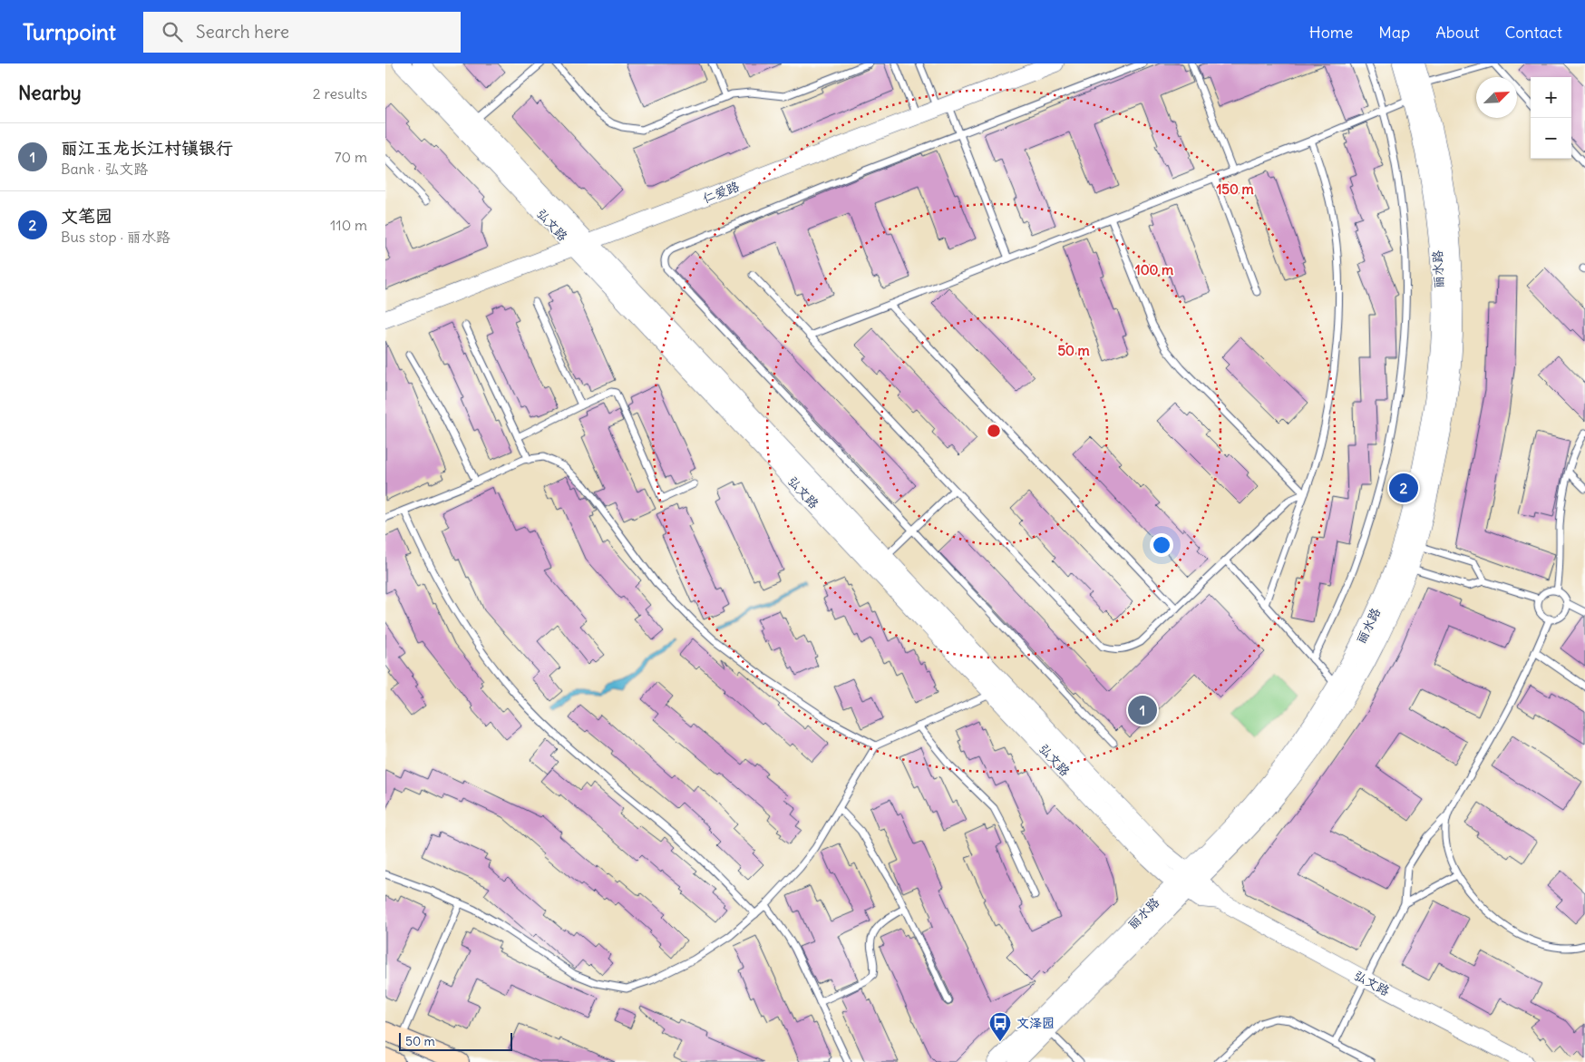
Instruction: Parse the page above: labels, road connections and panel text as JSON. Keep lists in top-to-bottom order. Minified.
{"streets":{"street":["仁爱路","弘文路","丽水路"]},"crossings":[["仁爱路","弘文路"],["弘文路","丽水路"]],"places":{"bus stop":["文泽园"]},"scale_bar":"50 m","north":"top right","page":{"header":"Turnpoint","search":"Search here","nav":["Home","Map","About","Contact"],"heading":["Nearby","2 results"],"map_buttons":["+","−"],"list":[{"mark":"1","name":"丽江玉龙长江村镇银行","note":"Bank · 弘文路","value":"70 m"},{"mark":"2","name":"文笔园","note":"Bus stop · 丽水路","value":"110 m"}],"pins":["2","1"],"scale":"50 m"},"rings":["150 m","100 m","50 m"]}
